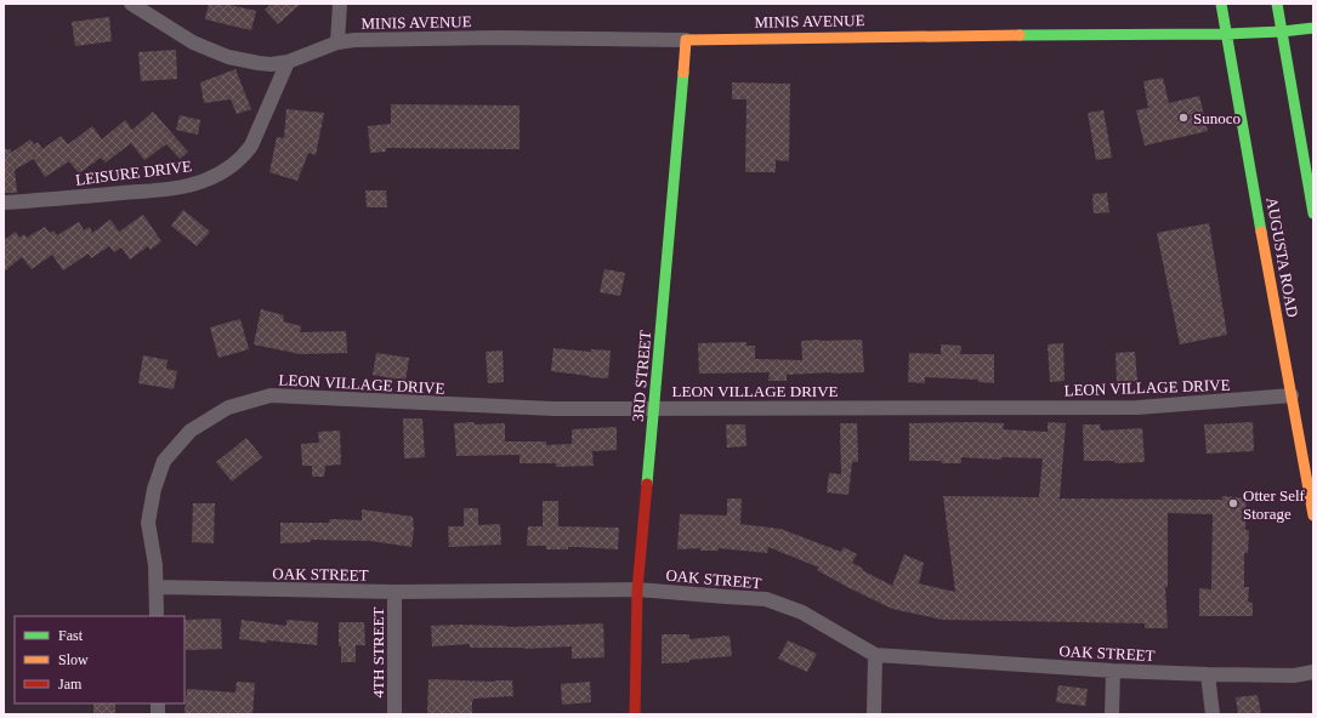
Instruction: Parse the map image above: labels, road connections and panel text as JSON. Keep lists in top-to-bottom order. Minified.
{"streets":{"main road":["MINIS AVENUE","AUGUSTA ROAD","3RD STREET"],"street":["LEISURE DRIVE","LEON VILLAGE DRIVE","OAK STREET","4TH STREET"]},"crossings":[["MINIS AVENUE","AUGUSTA ROAD"],["MINIS AVENUE","3RD STREET"],["AUGUSTA ROAD","LEON VILLAGE DRIVE"],["3RD STREET","LEON VILLAGE DRIVE"],["3RD STREET","OAK STREET"],["LEON VILLAGE DRIVE","OAK STREET"],["OAK STREET","4TH STREET"]],"places":["Sunoco","Otter Self Storage"],"legend":["Fast","Slow","Jam"]}
